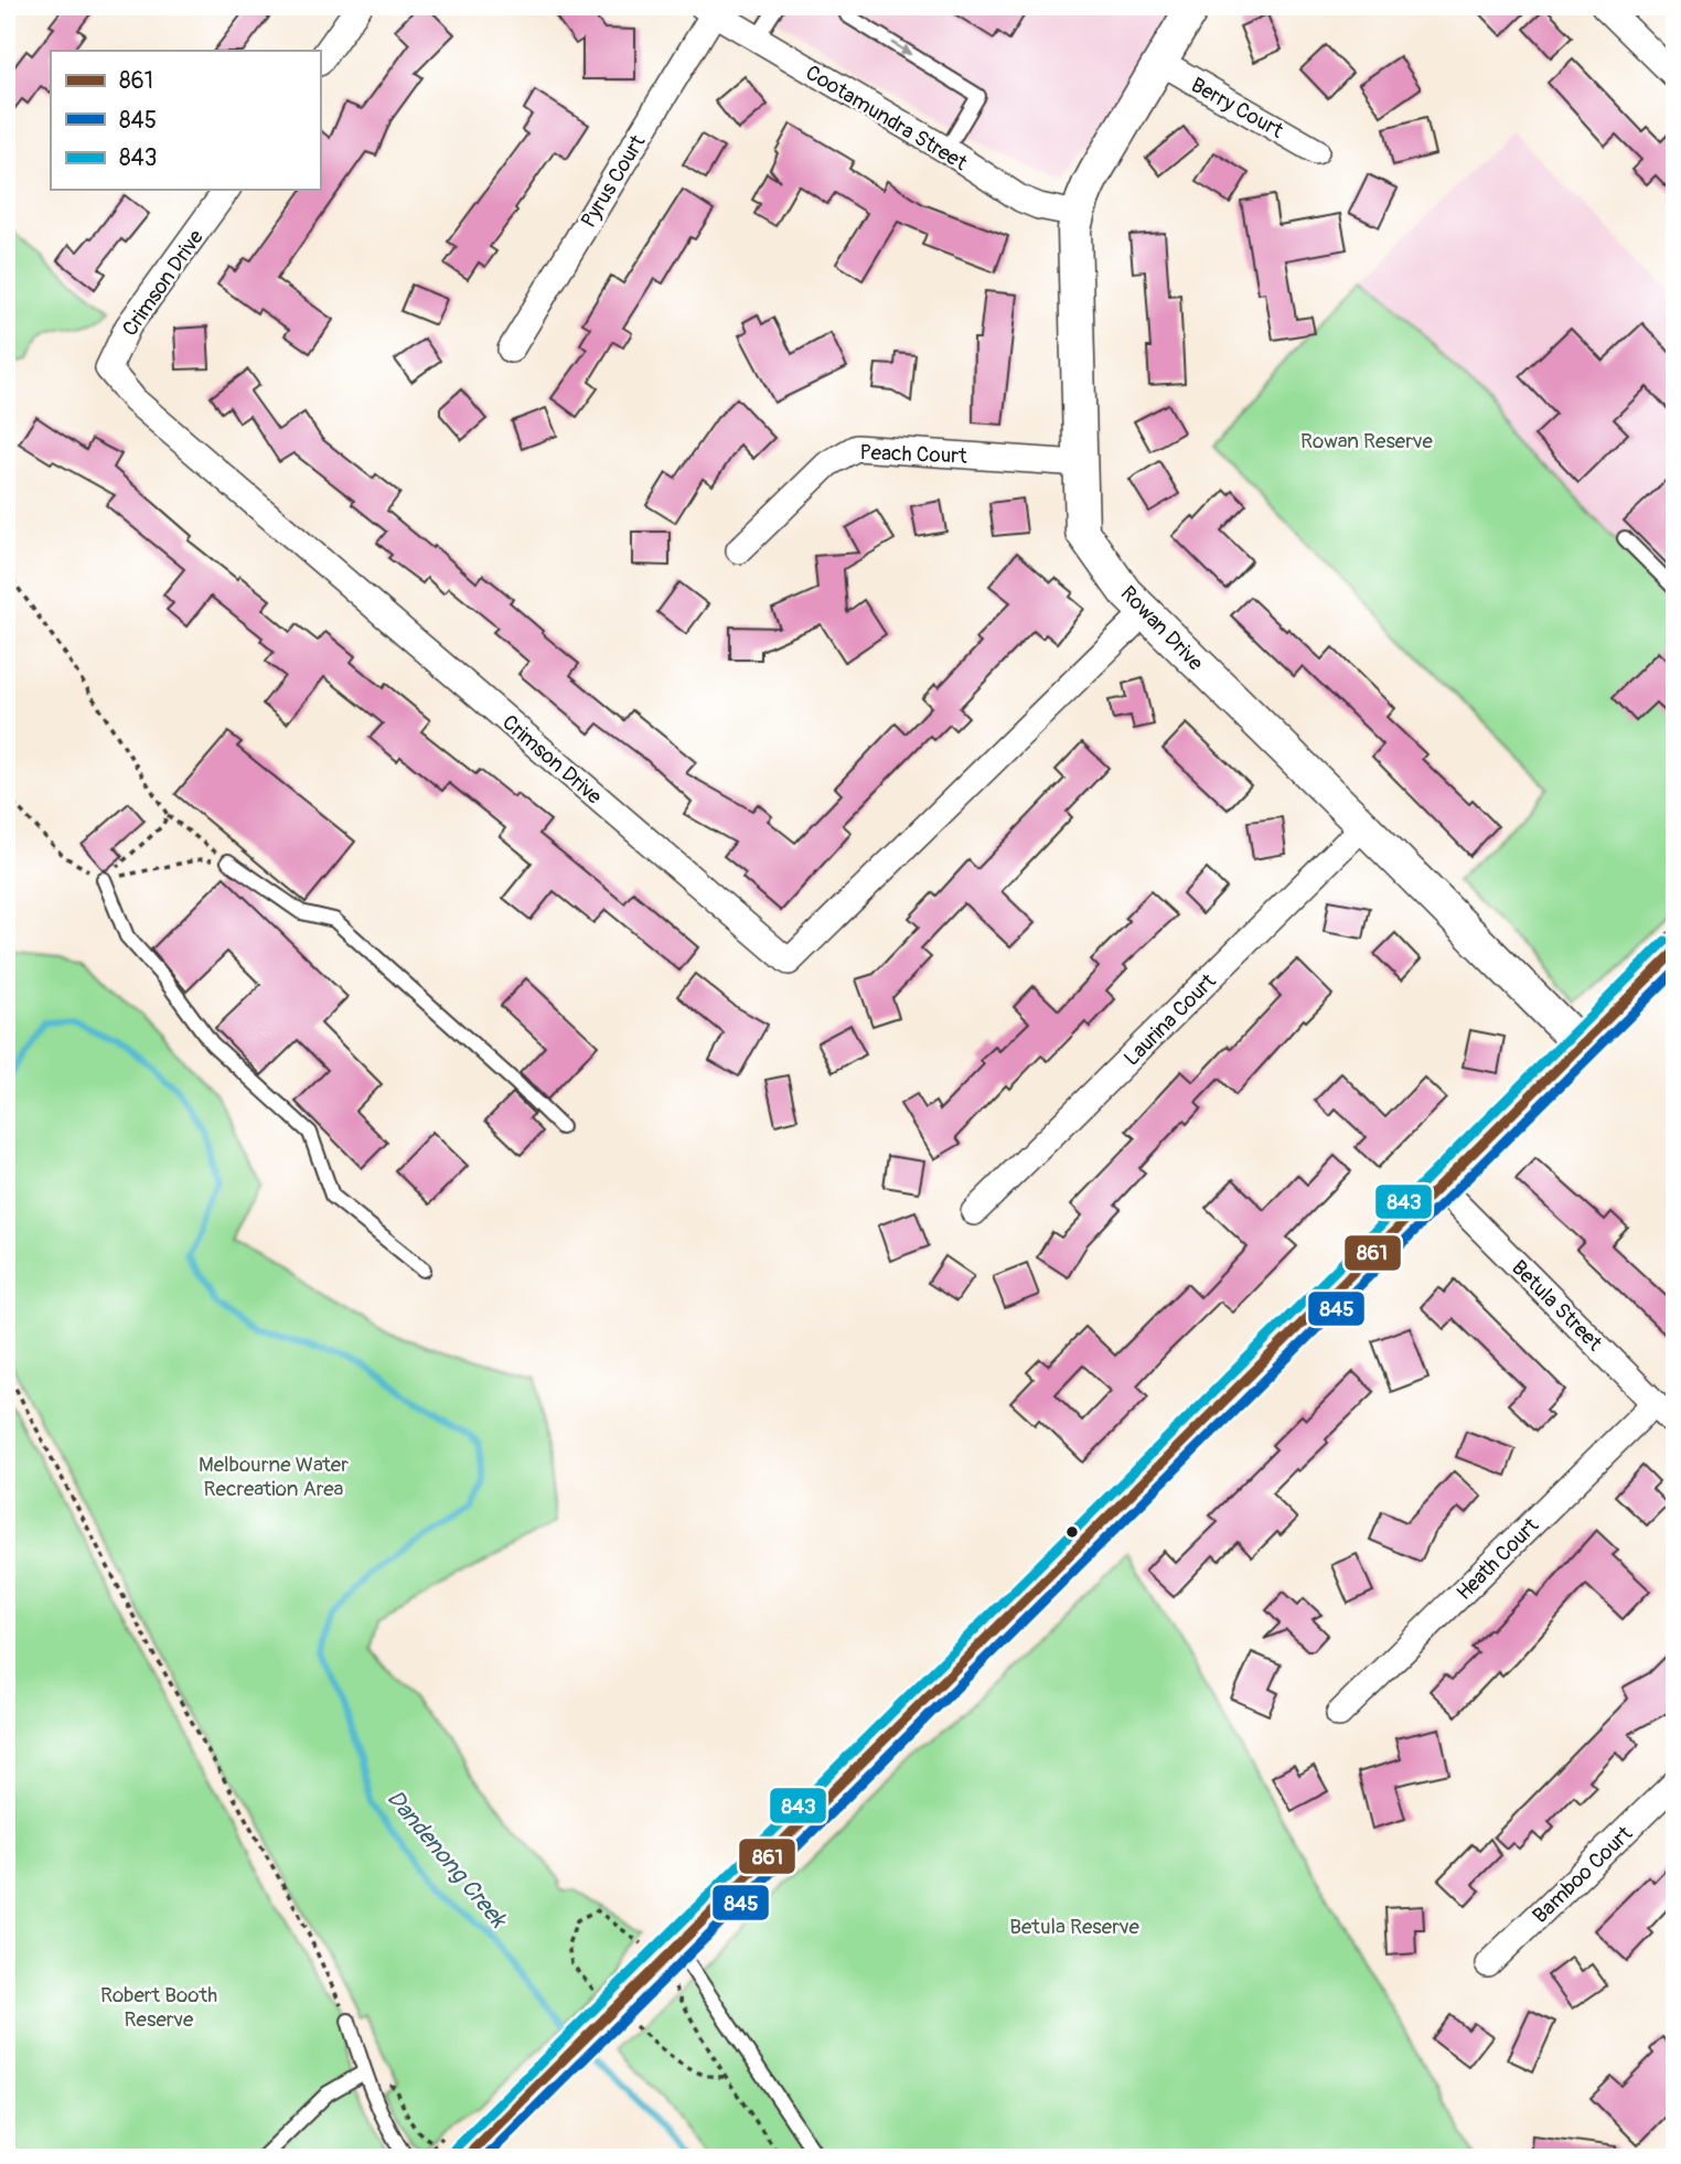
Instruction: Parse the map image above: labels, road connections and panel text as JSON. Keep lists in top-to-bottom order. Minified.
{"streets":{"street":["Berry Court","Cootamundra Street","Pyrus Court","Crimson Drive","Peach Court","Rowan Drive","Laurina Court","Betula Street","Heath Court","Bamboo Court"]},"crossings":[["Berry Court","Rowan Drive"],["Cootamundra Street","Pyrus Court"],["Cootamundra Street","Rowan Drive"],["Crimson Drive","Rowan Drive"],["Peach Court","Rowan Drive"],["Rowan Drive","Laurina Court"],["Betula Street","Heath Court"]],"water":["Dandenong Creek"],"parks":["Rowan Reserve","Melbourne Water Recreation Area","Betula Reserve","Robert Booth Reserve"],"lines":["transit line 843","transit line 861","transit line 845"],"legend":["861","845","843"]}
